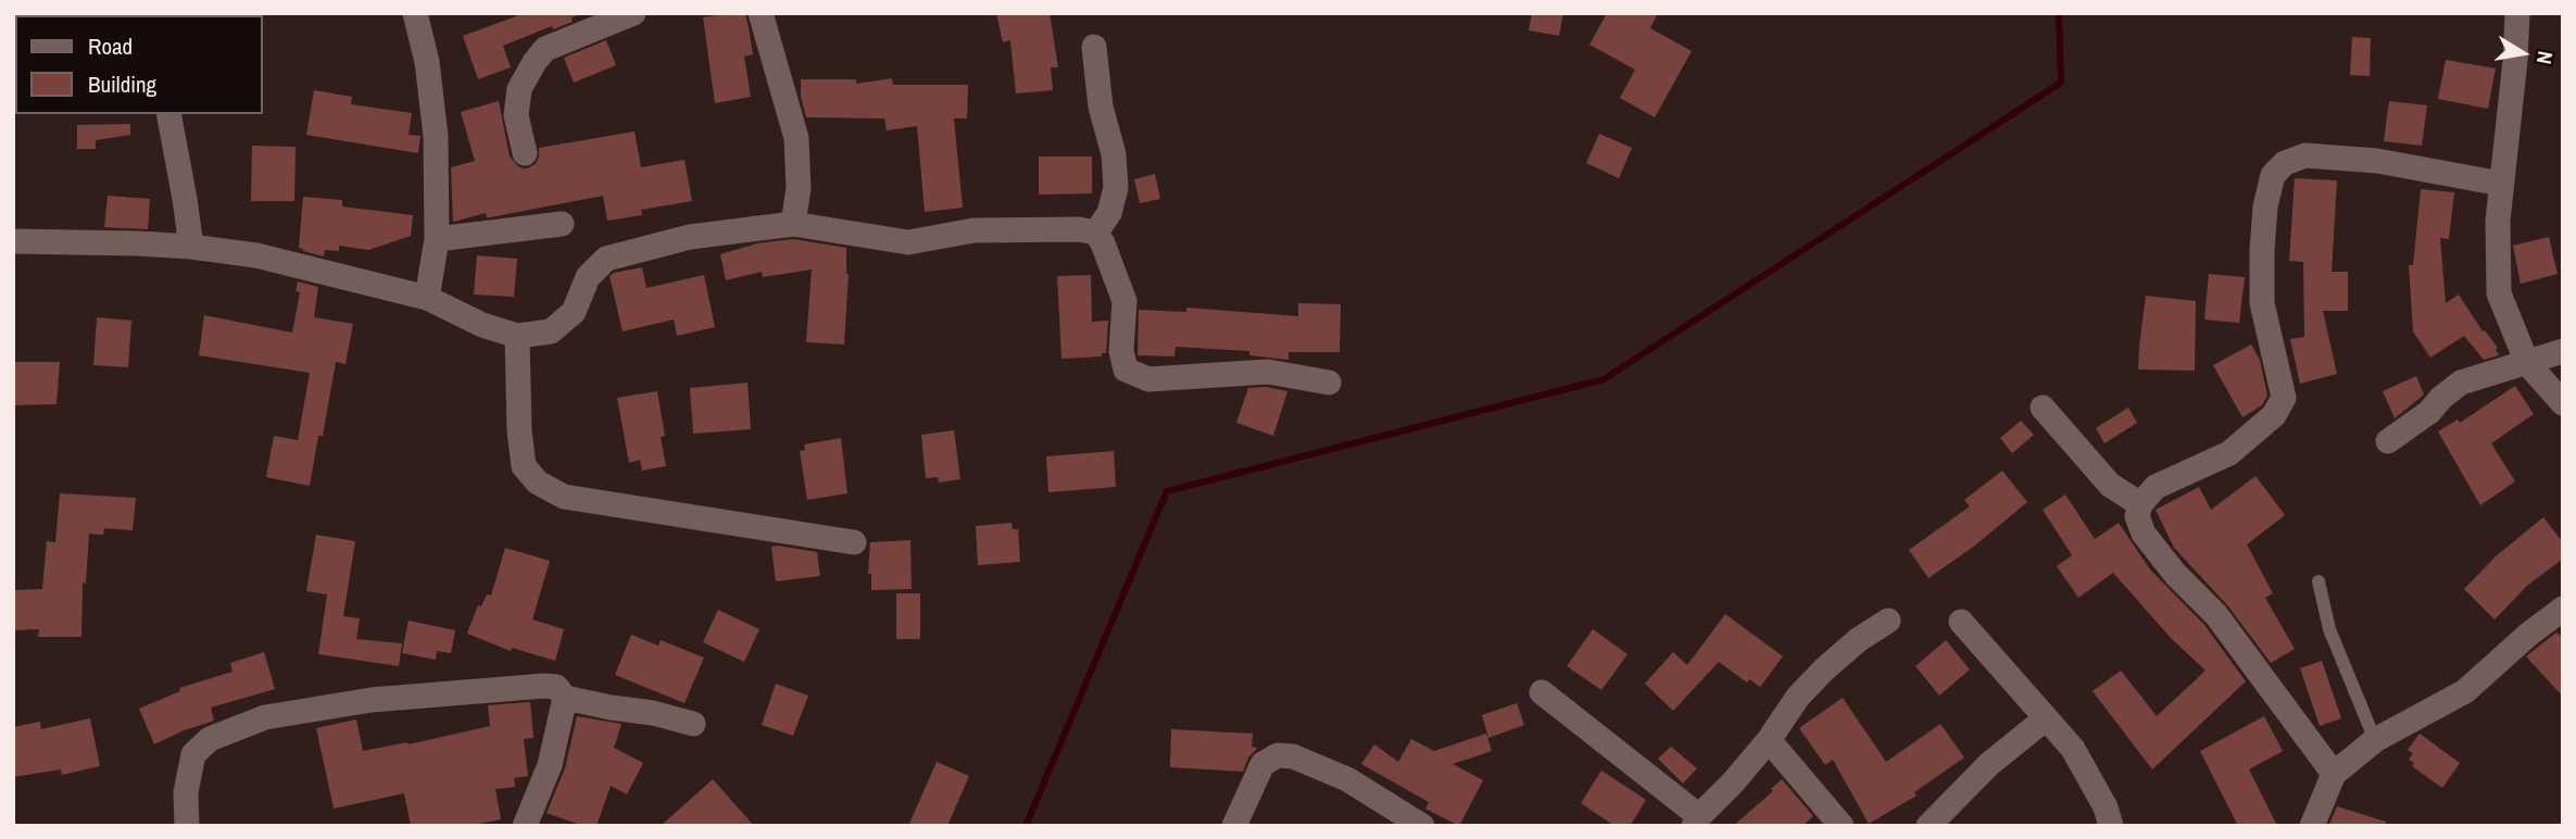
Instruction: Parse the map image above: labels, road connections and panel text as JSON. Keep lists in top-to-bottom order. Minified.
{"legend":["Road","Building"],"north":"right"}
